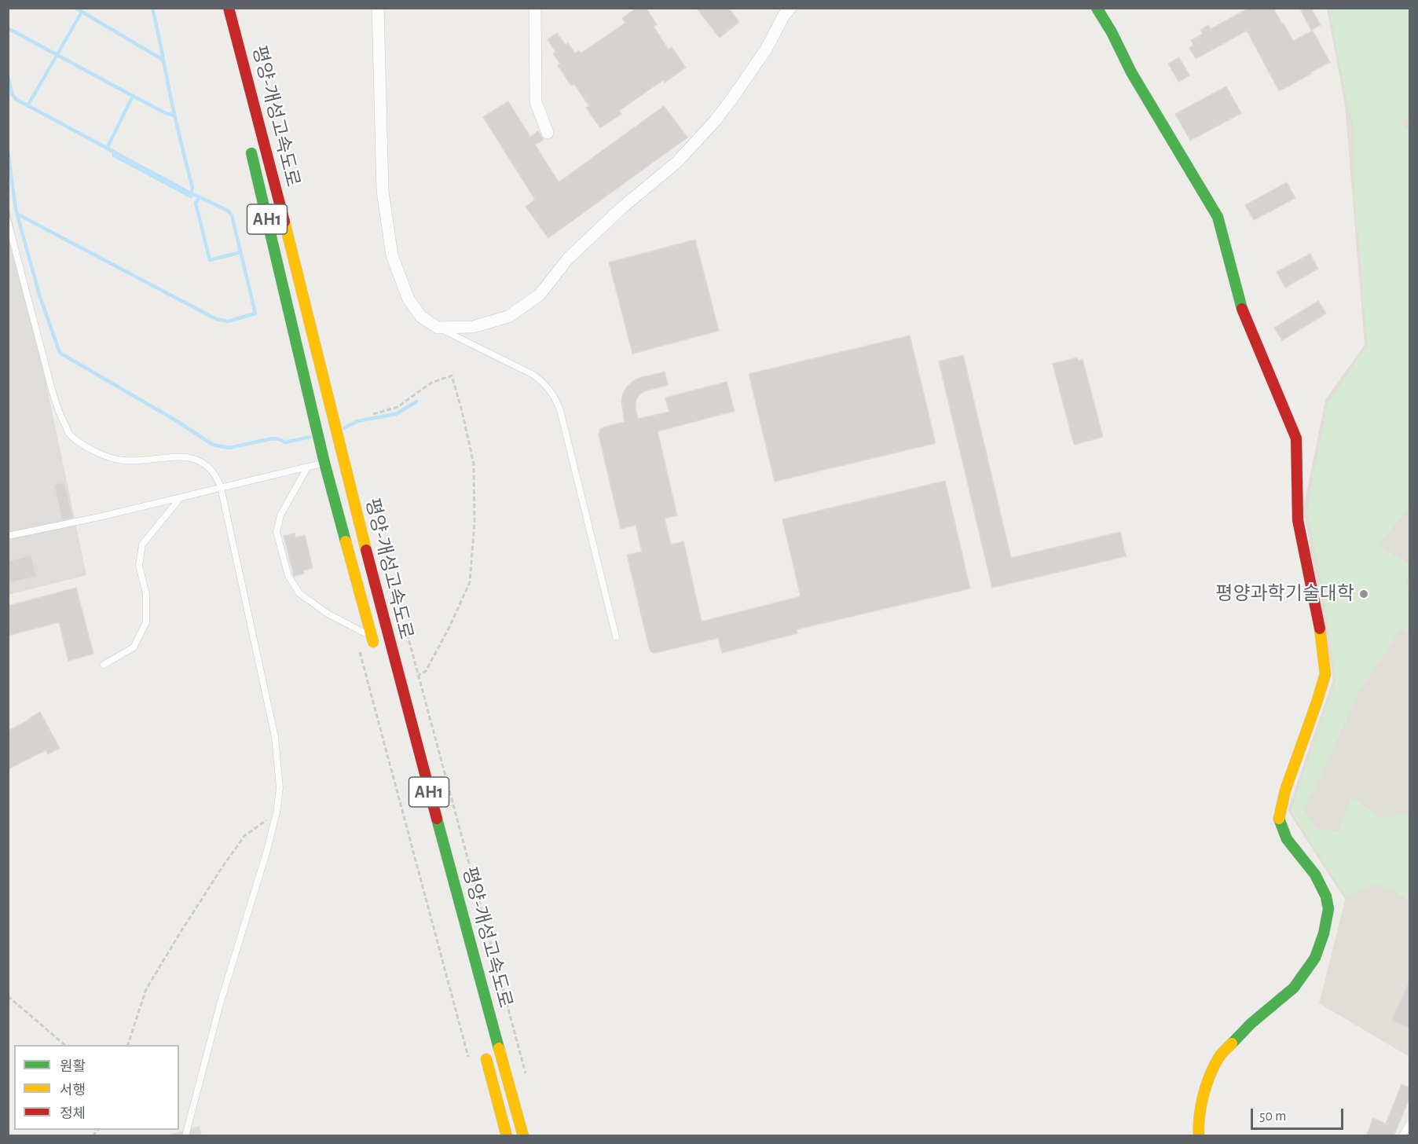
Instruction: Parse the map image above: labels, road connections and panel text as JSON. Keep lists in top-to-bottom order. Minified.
{"streets":{"main road":["평양-개성고속도로","AH1"]},"places":["평양과학기술대학"],"legend":["원활","서행","정체"],"scale_bar":"50 m"}
